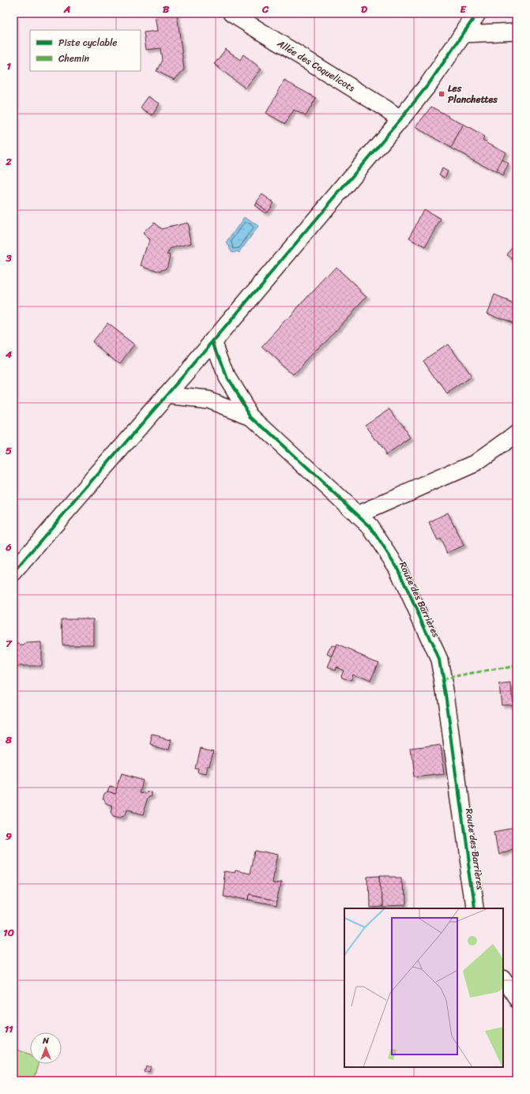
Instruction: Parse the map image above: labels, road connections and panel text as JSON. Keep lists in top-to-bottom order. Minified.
{"streets":{"street":["Allée des Coquelicots","Route des Barrières"]},"places":{"transit":["Les Planchettes"]},"legend":["Piste cyclable","Chemin"],"north":"top","grid":{"columns":["A","B","C","D","E"],"rows":["1","2","3","4","5","6","7","8","9","10","11"]}}
